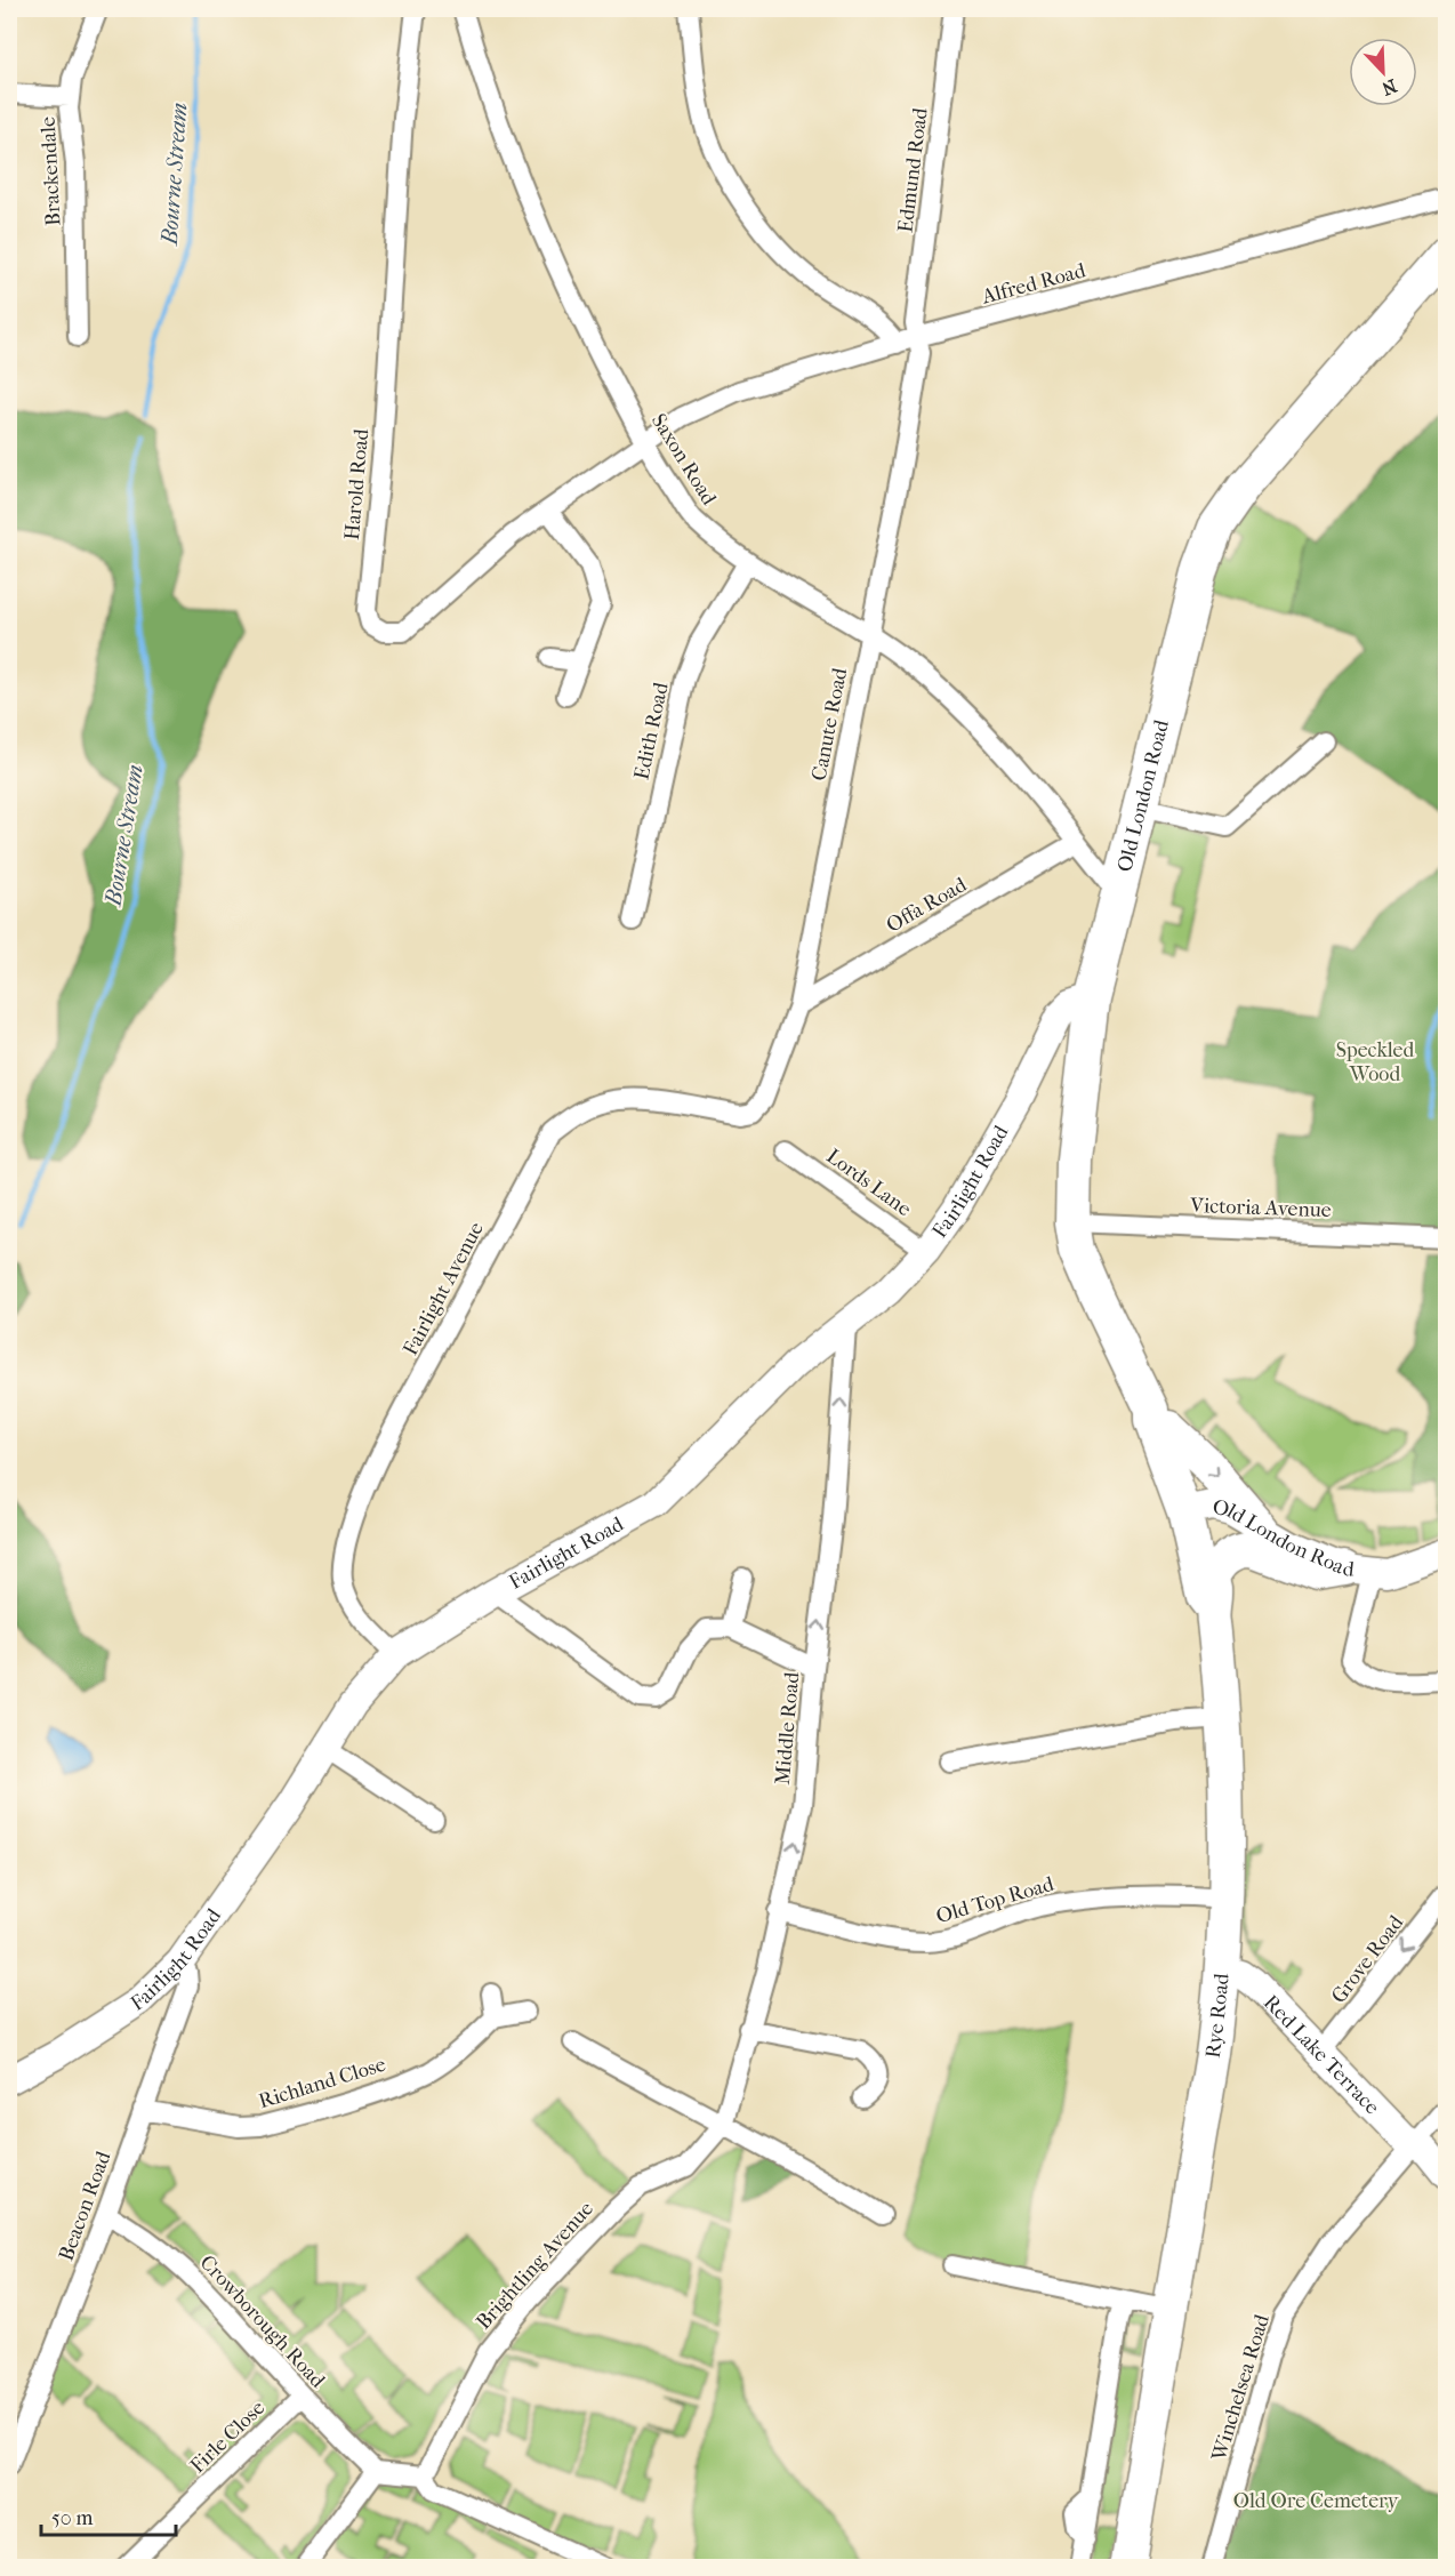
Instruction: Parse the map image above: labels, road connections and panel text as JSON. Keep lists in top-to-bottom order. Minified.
{"streets":{"highway":["Old London Road","Rye Road"],"street":["Edmund Road","Brackendale","Alfred Road","Saxon Road","Harold Road","Canute Road","Edith Road","Offa Road","Lords Lane","Fairlight Road","Victoria Avenue","Fairlight Avenue","Middle Road","Old Top Road","Grove Road","Red Lake Terrace","Richland Close","Beacon Road","Brightling Avenue","Crowborough Road","Winchelsea Road","Firle Close"]},"crossings":[["Edmund Road","Alfred Road"],["Edmund Road","Canute Road"],["Alfred Road","Saxon Road"],["Alfred Road","Harold Road"],["Alfred Road","Canute Road"],["Saxon Road","Harold Road"],["Saxon Road","Canute Road"],["Saxon Road","Edith Road"],["Saxon Road","Old London Road"],["Saxon Road","Offa Road"],["Canute Road","Offa Road"],["Canute Road","Fairlight Avenue"],["Old London Road","Fairlight Road"],["Old London Road","Victoria Avenue"],["Old London Road","Rye Road"],["Lords Lane","Fairlight Road"],["Fairlight Road","Fairlight Avenue"],["Fairlight Road","Middle Road"],["Fairlight Road","Beacon Road"],["Middle Road","Old Top Road"],["Middle Road","Brightling Avenue"],["Old Top Road","Rye Road"],["Grove Road","Red Lake Terrace"],["Rye Road","Red Lake Terrace"],["Red Lake Terrace","Winchelsea Road"],["Richland Close","Beacon Road"],["Beacon Road","Crowborough Road"],["Crowborough Road","Firle Close"]],"one_way":["Middle Road","Grove Road"],"water":["Bourne Stream"],"parks":["Speckled Wood","Old Ore Cemetery"],"scale_bar":"50 m","north":"bottom right"}
